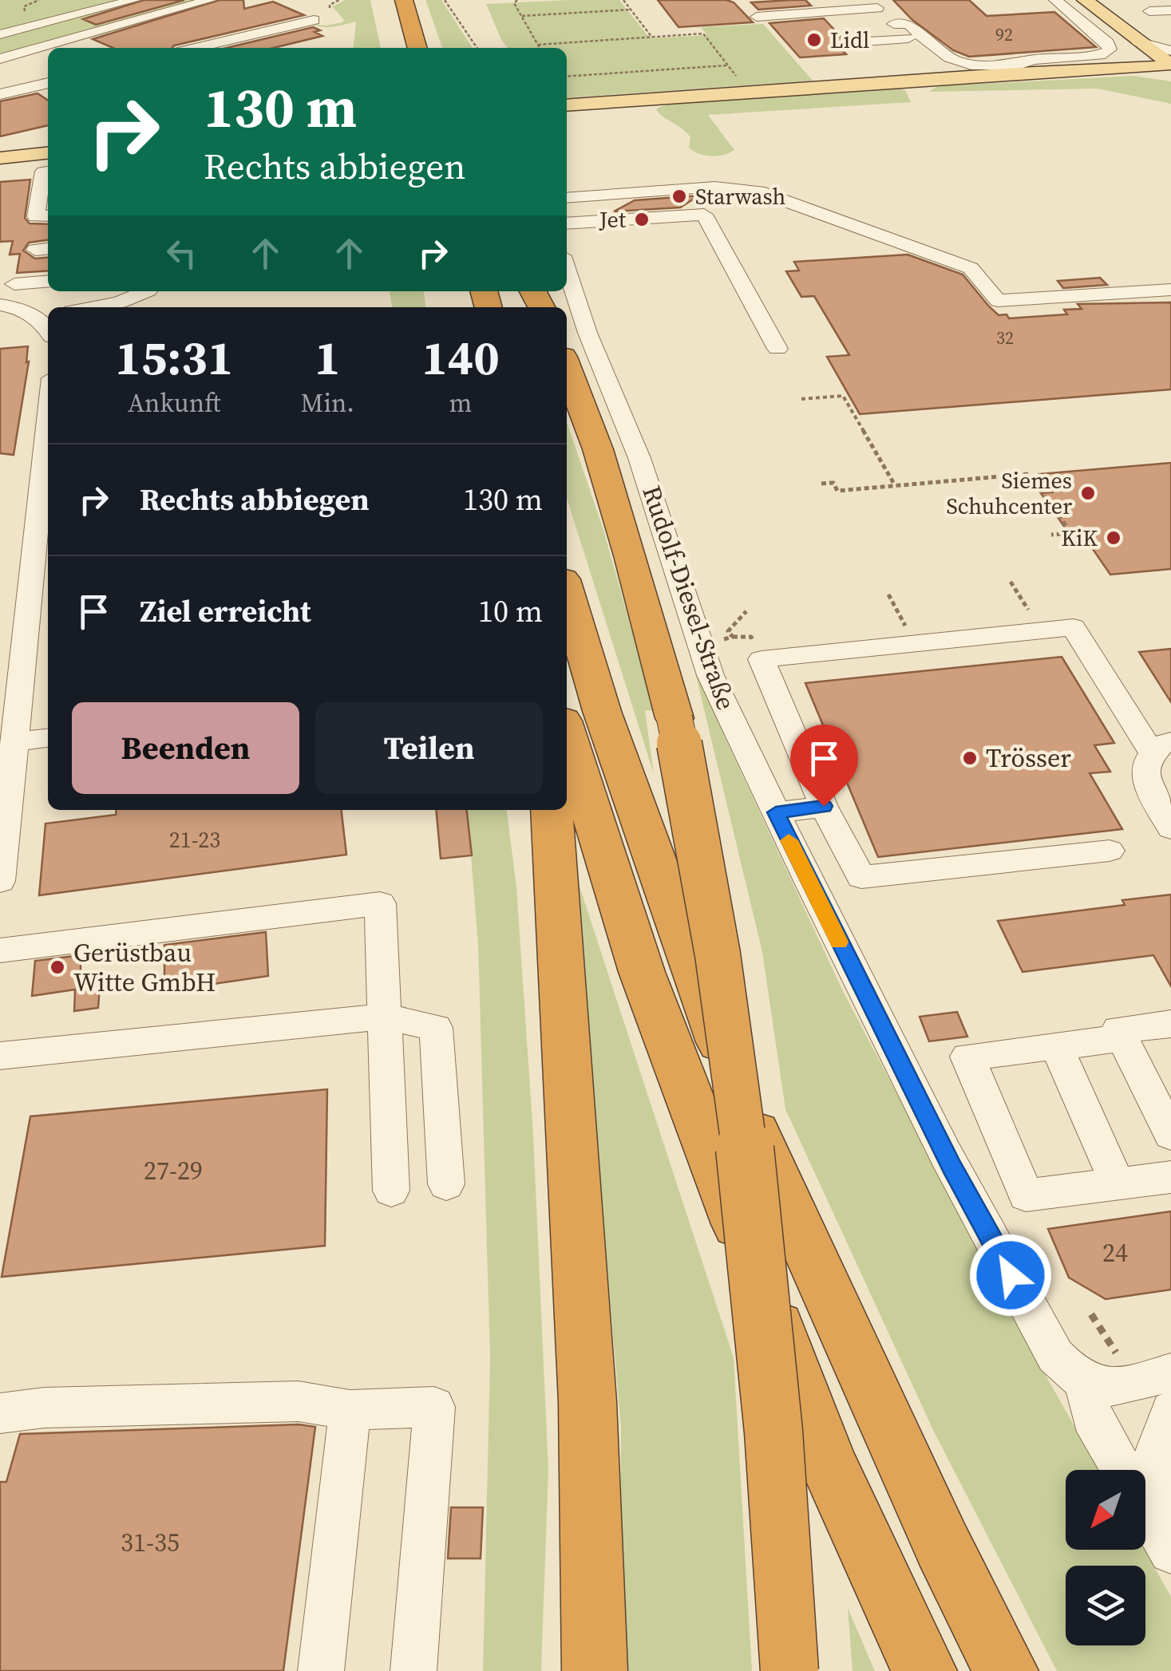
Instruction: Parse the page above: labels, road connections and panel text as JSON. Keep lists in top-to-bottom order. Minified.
{"streets":{"street":["Rudolf-Diesel-Straße"]},"places":["Lidl","Starwash","Jet","Siemes Schuhcenter","KiK","Trösser","Gerüstbau Witte GmbH"],"house_numbers":["92","32","21-23","27-29","24","31-35"],"north":"bottom left","page":{"turn":["130 m","Rechts abbiegen"],"eta":["15:31","Ankunft","1","Min.","140","m"],"list":[{"name":"Rechts abbiegen","value":"130 m"},{"name":"Ziel erreicht","value":"10 m"}],"buttons":["Beenden","Teilen"]}}
